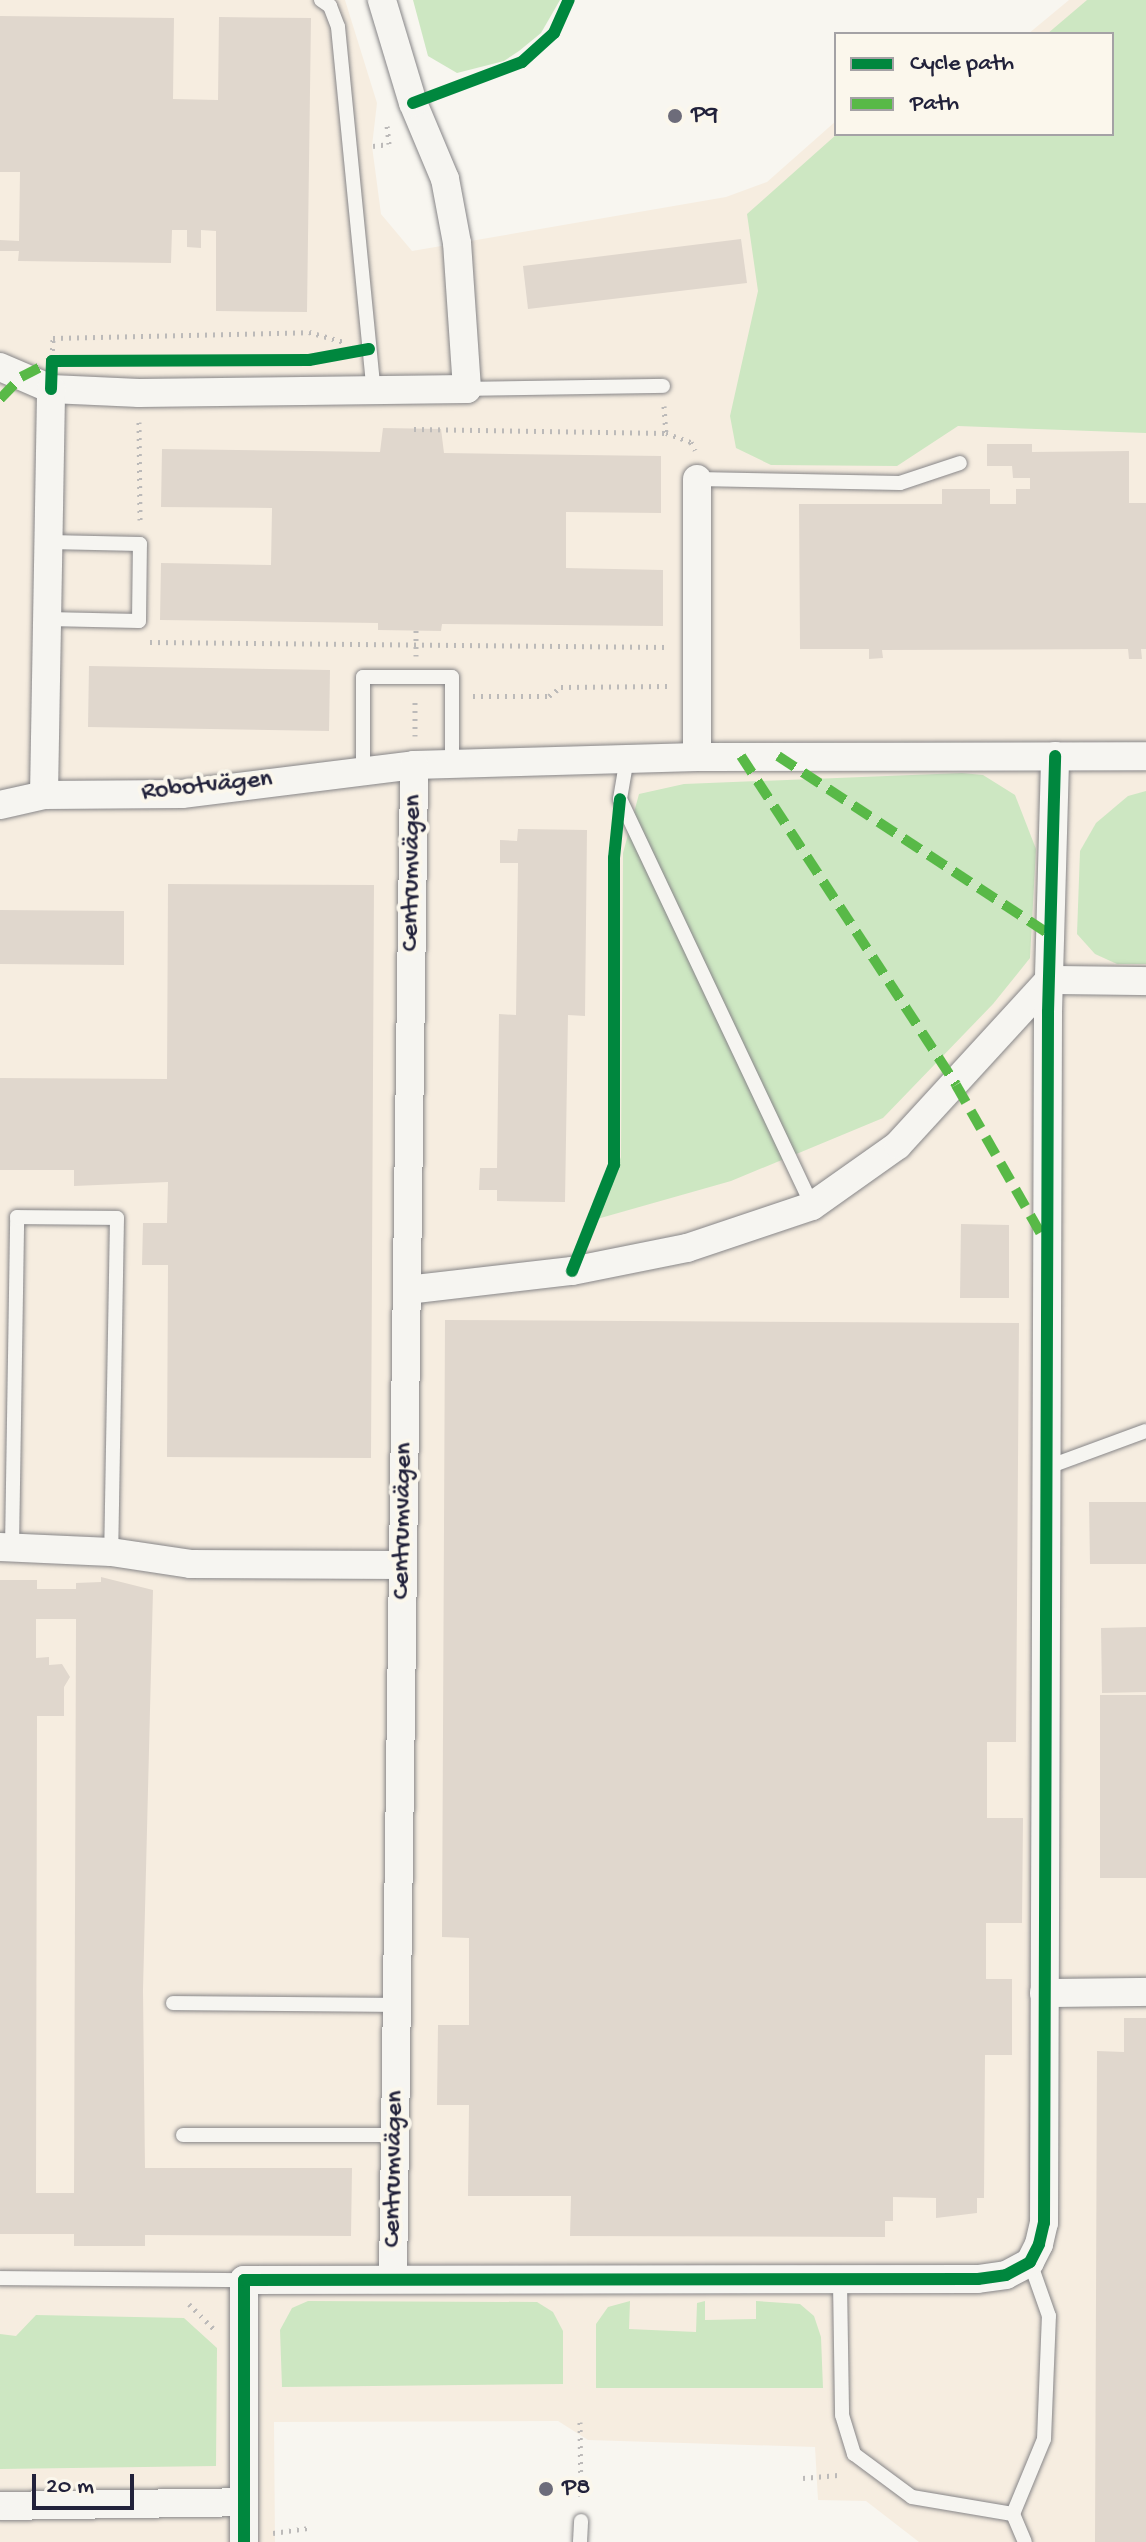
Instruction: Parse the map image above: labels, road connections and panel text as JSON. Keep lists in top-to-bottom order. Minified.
{"streets":{"street":["Robotvägen","Centrumvägen"]},"crossings":[["Robotvägen","Centrumvägen"]],"places":["P9","P8"],"legend":["Cycle path","Path"],"scale_bar":"20 m"}
